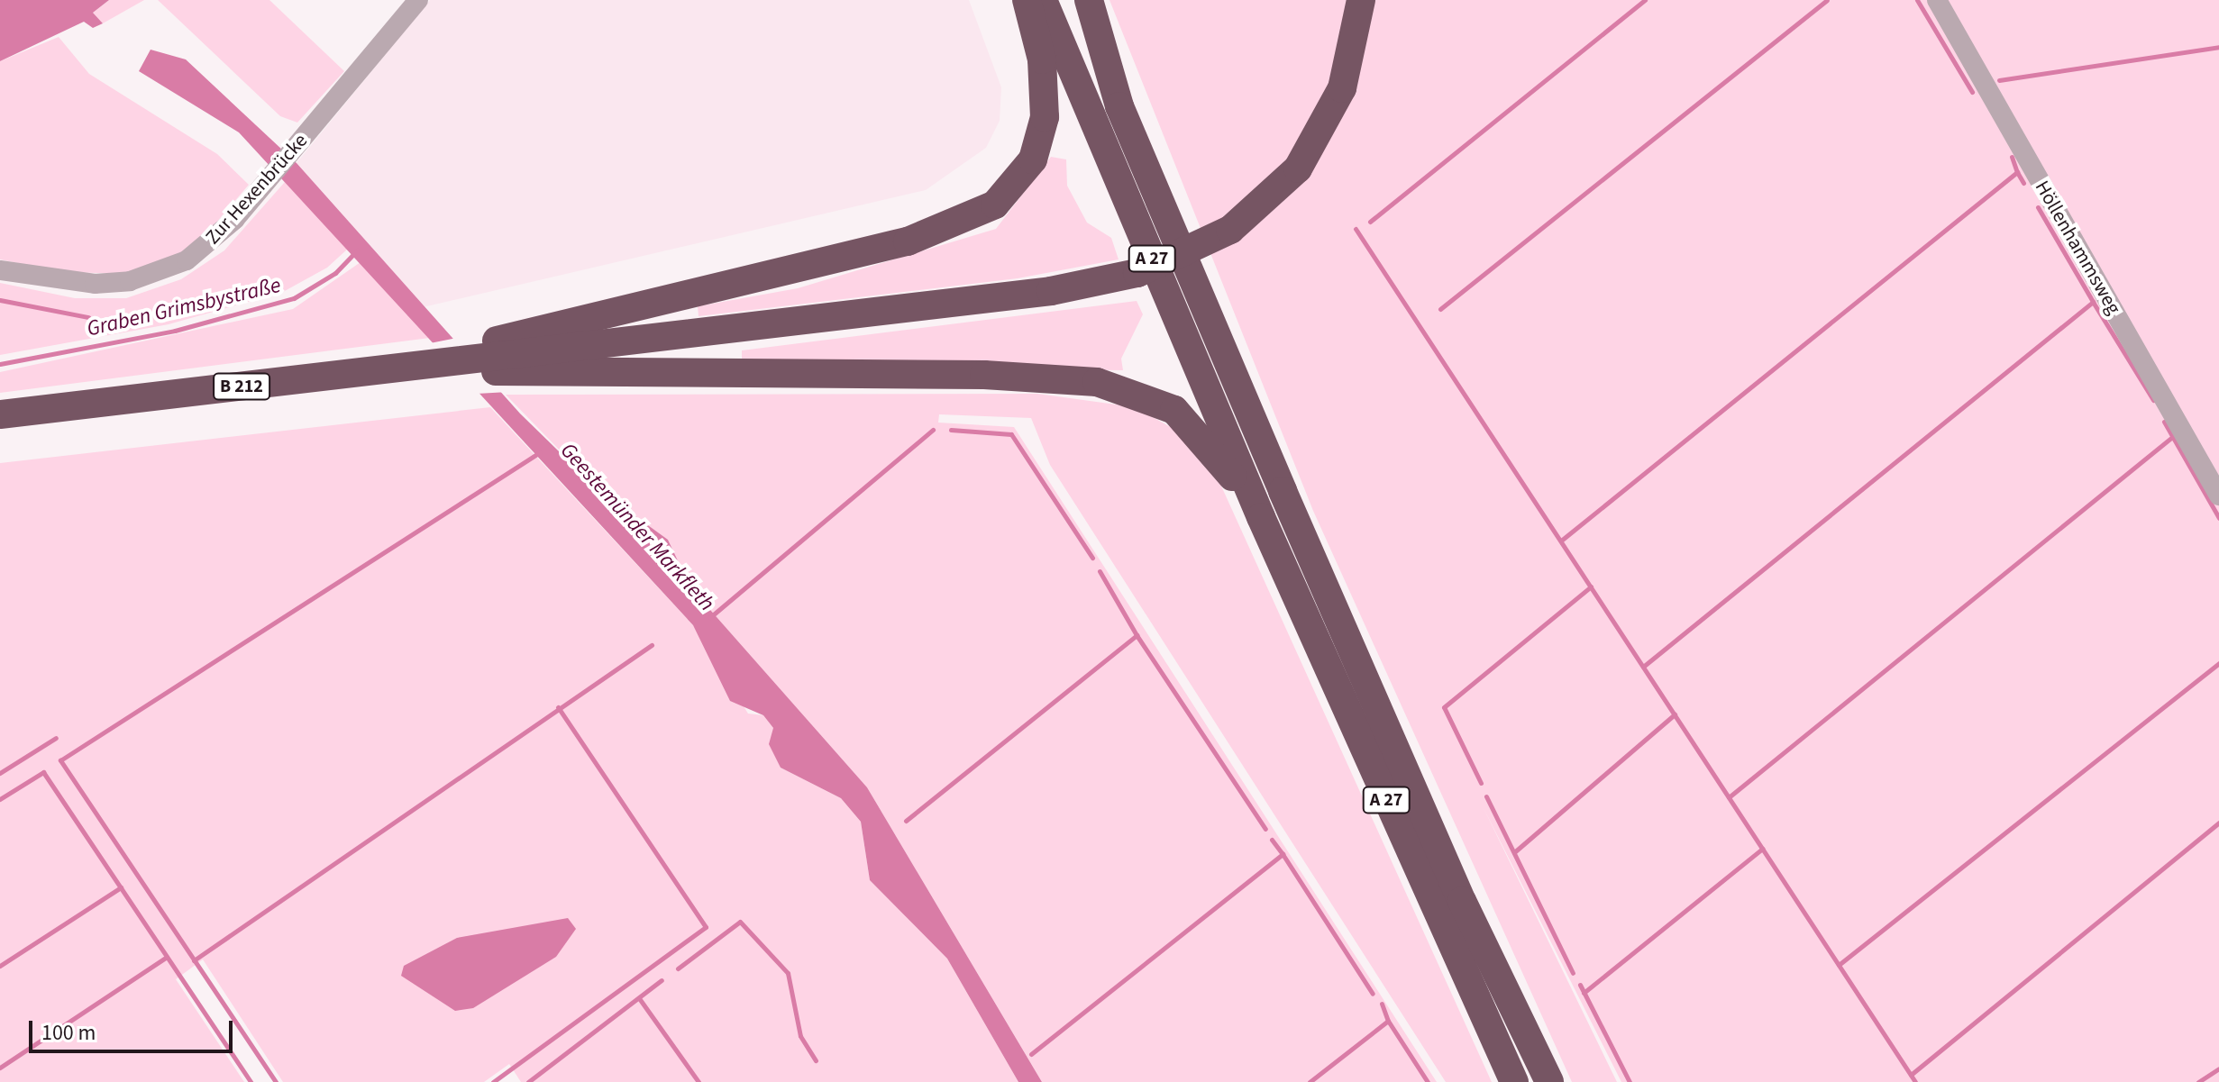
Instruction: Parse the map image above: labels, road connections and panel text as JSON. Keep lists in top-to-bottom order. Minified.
{"streets":{"highway":["A 27","B 212"],"street":["Zur Hexenbrücke","Höllenhammsweg"]},"water":["Graben Grimsbystraße","Geestemünder Markfleth"],"scale_bar":"100 m"}
